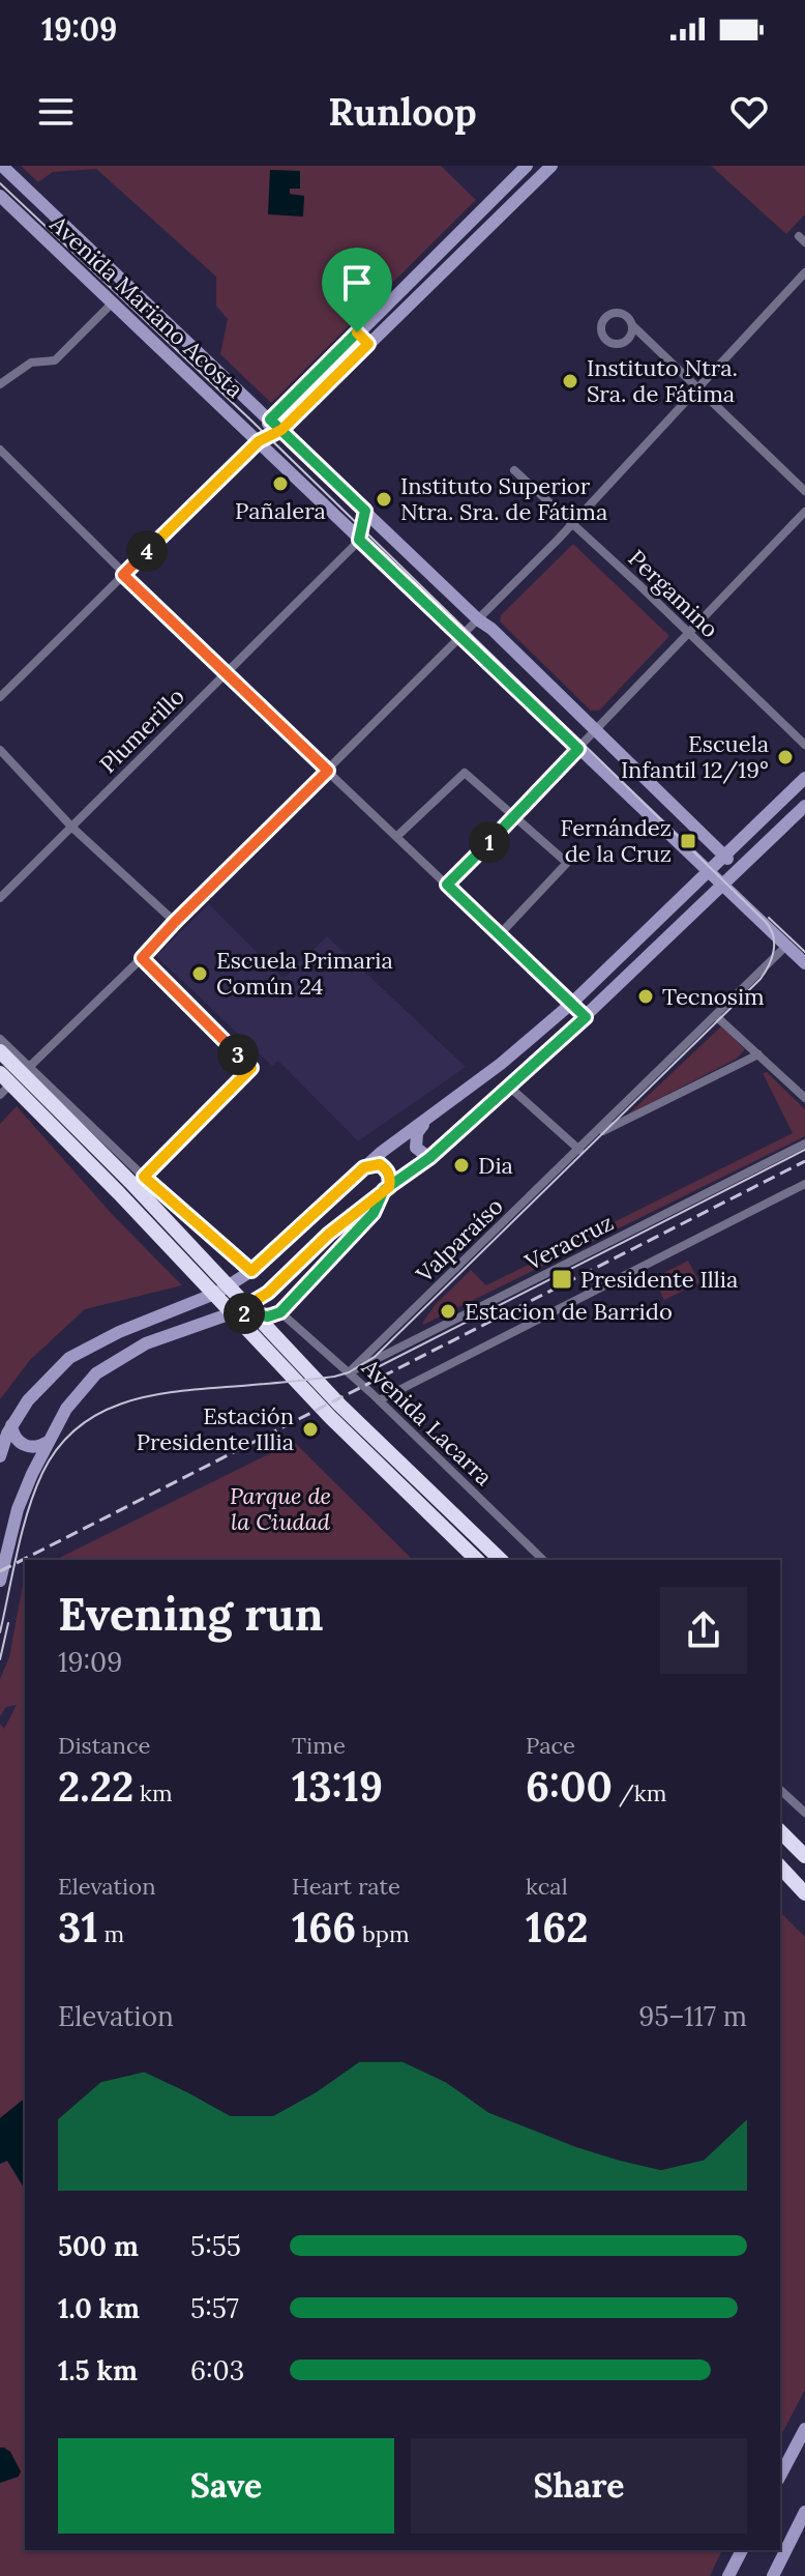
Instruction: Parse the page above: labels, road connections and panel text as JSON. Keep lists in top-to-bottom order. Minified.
{"streets":{"main road":["Avenida Mariano Acosta"],"street":["Pergamino","Plumerillo","Valparaíso","Veracruz","Avenida Lacarra"]},"crossings":[["Avenida Mariano Acosta","Plumerillo"],["Avenida Mariano Acosta","Valparaíso"],["Valparaíso","Veracruz"],["Valparaíso","Avenida Lacarra"],["Veracruz","Avenida Lacarra"]],"parks":["Parque de la Ciudad"],"places":{"other":["Instituto Ntra. Sra. de Fátima","Pañalera","Instituto Superior Ntra. Sra. de Fátima","Escuela Infantil 12/19°","Escuela Primaria Común 24","Tecnosim","Dia","Estacion de Barrido","Estación Presidente Illia"],"transit":["Fernández de la Cruz","Presidente Illia"]},"page":{"status":"19:09","header":"Runloop","pins":["4","1","3","2"],"heading":["Evening run","19:09"],"stats":[["Distance","2.22 km"],["Time","13:19"],["Pace","6:00 /km"],["Elevation","31 m"],["Heart rate","166 bpm"],["kcal","162"]],"chart":["Elevation","95–117 m"],"list":[{"name":"500 m","note":"5:55"},{"name":"1.0 km","note":"5:57"},{"name":"1.5 km","note":"6:03"}],"buttons":["Save","Share"]}}
